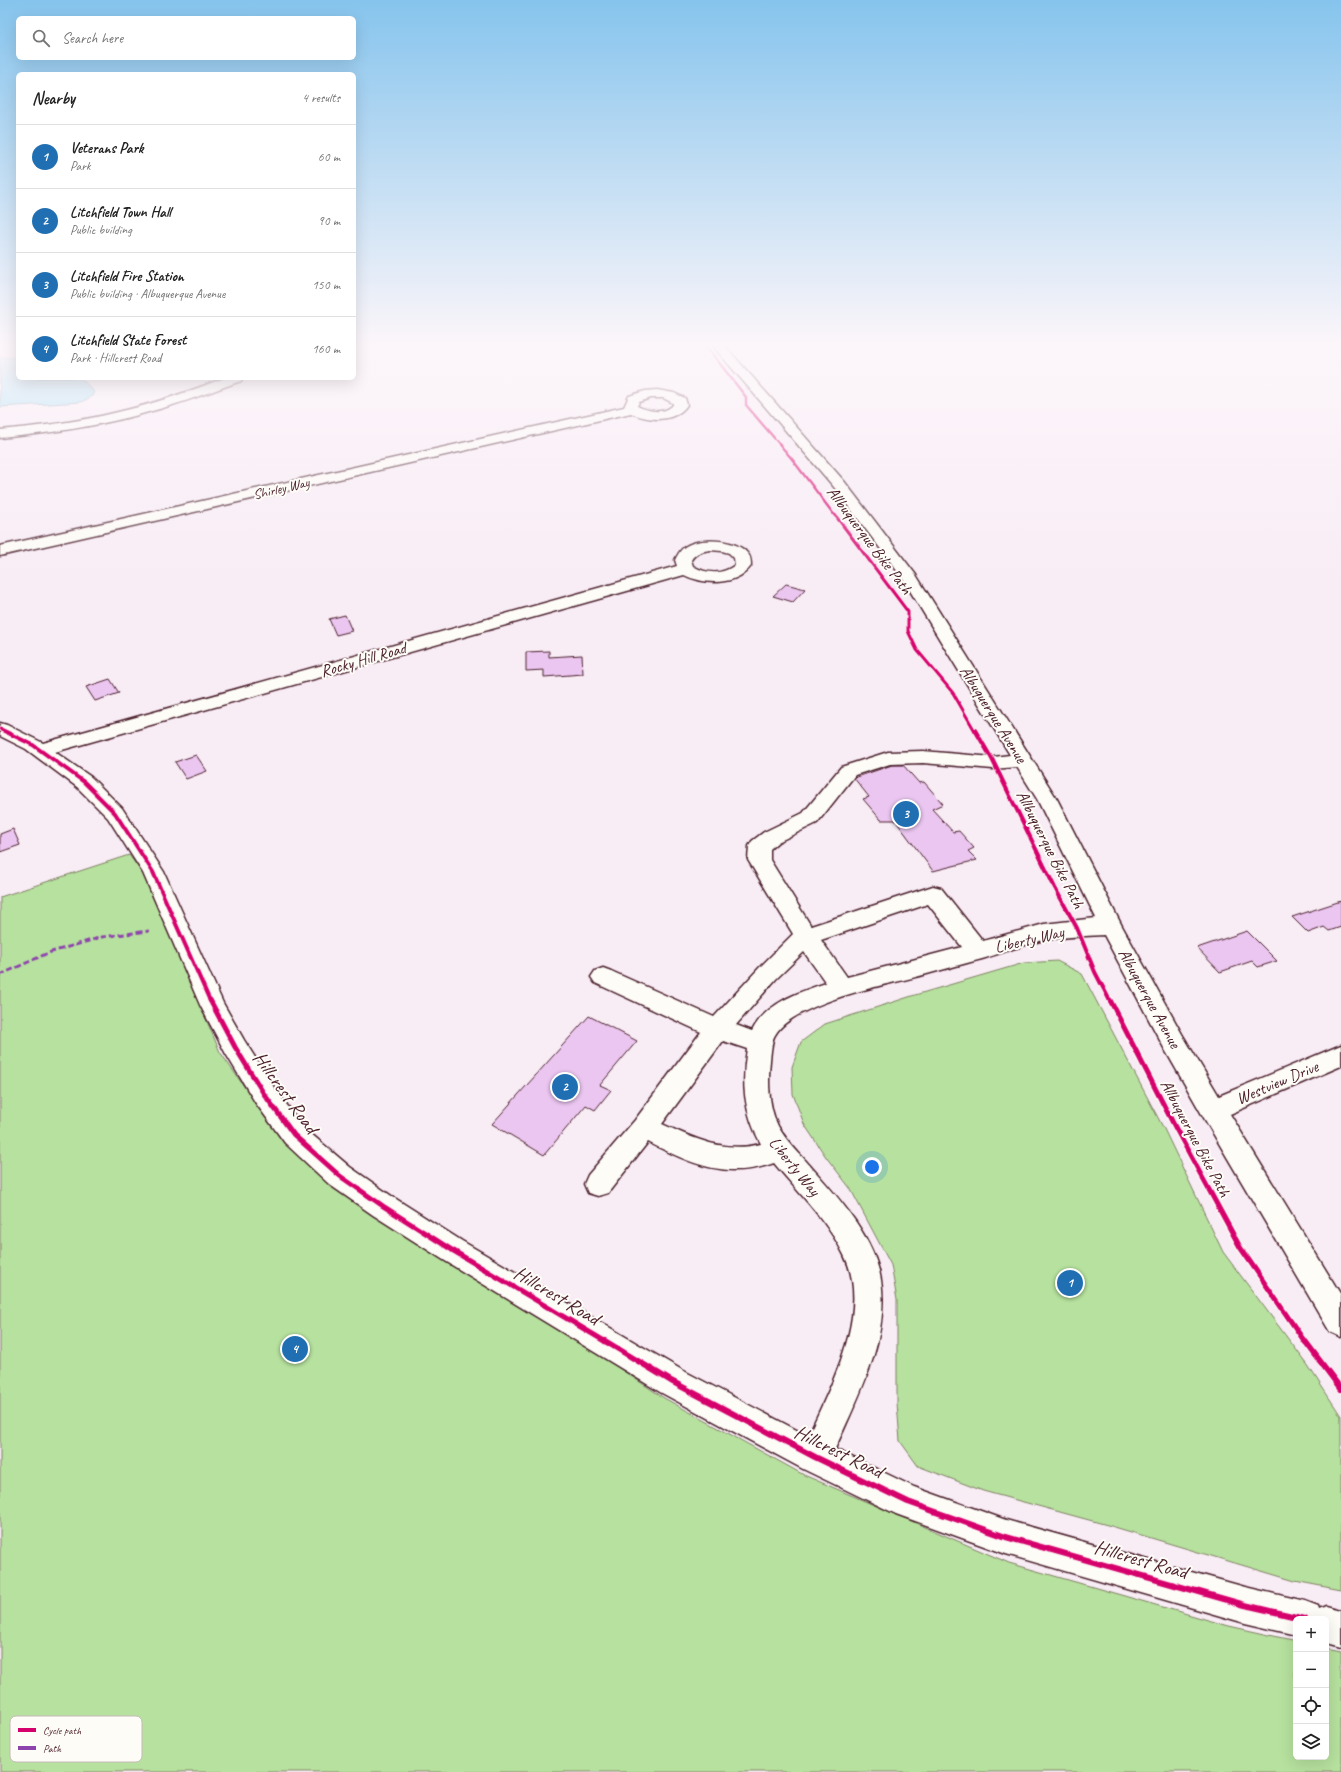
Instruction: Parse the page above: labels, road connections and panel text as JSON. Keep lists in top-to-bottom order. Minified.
{"streets":{"street":["Shirley Way","Rocky Hill Road","Albuquerque Avenue","Liberty Way","Westview Drive","Hillcrest Road"],"cycle path":["Allbuquerque Bike Path"]},"crossings":[["Rocky Hill Road","Hillcrest Road"],["Albuquerque Avenue","Liberty Way"],["Albuquerque Avenue","Westview Drive"],["Liberty Way","Hillcrest Road"]],"legend":["Cycle path","Path"],"page":{"search":"Search here","heading":["Nearby","4 results"],"list":[{"mark":"1","name":"Veterans Park","note":"Park","value":"60 m"},{"mark":"2","name":"Litchfield Town Hall","note":"Public building","value":"90 m"},{"mark":"3","name":"Litchfield Fire Station","note":"Public building · Albuquerque Avenue","value":"150 m"},{"mark":"4","name":"Litchfield State Forest","note":"Park · Hillcrest Road","value":"160 m"}],"pins":["3","2","1","4"],"map_buttons":["+","−"]}}
